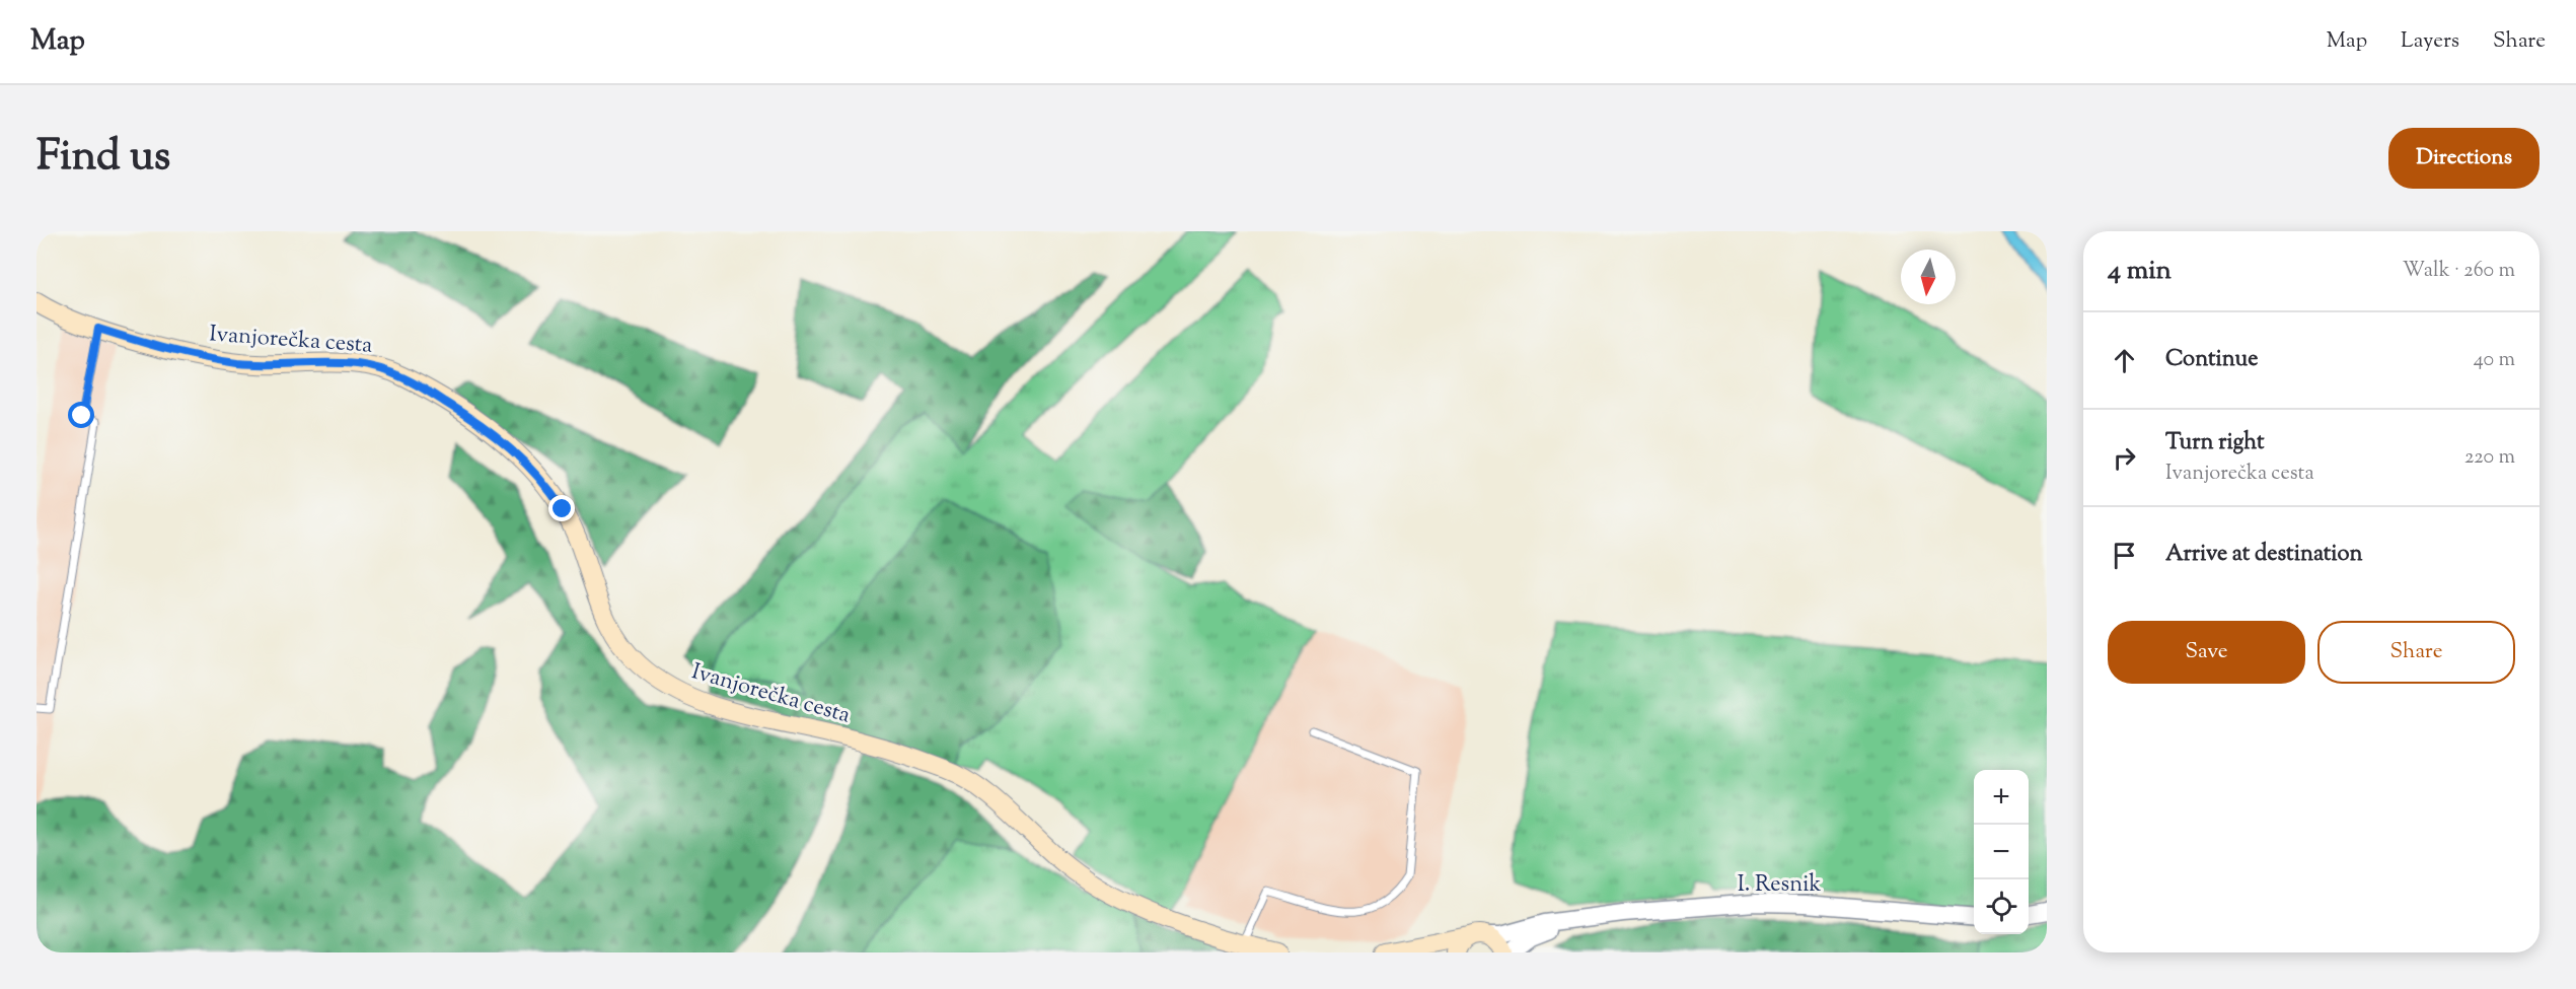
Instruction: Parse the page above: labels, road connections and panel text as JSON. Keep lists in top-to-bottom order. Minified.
{"streets":{"main road":["Ivanjorečka cesta"],"street":["I. Resnik"]},"north":"bottom","page":{"header":"Map","nav":["Map","Layers","Share"],"title":"Find us","buttons":["Directions",["Save","Share"]],"heading":["4 min","Walk · 260 m"],"list":[["Continue","40 m"],["Turn right","Ivanjorečka cesta","220 m"],"Arrive at destination"],"map_buttons":["+","−"]}}
